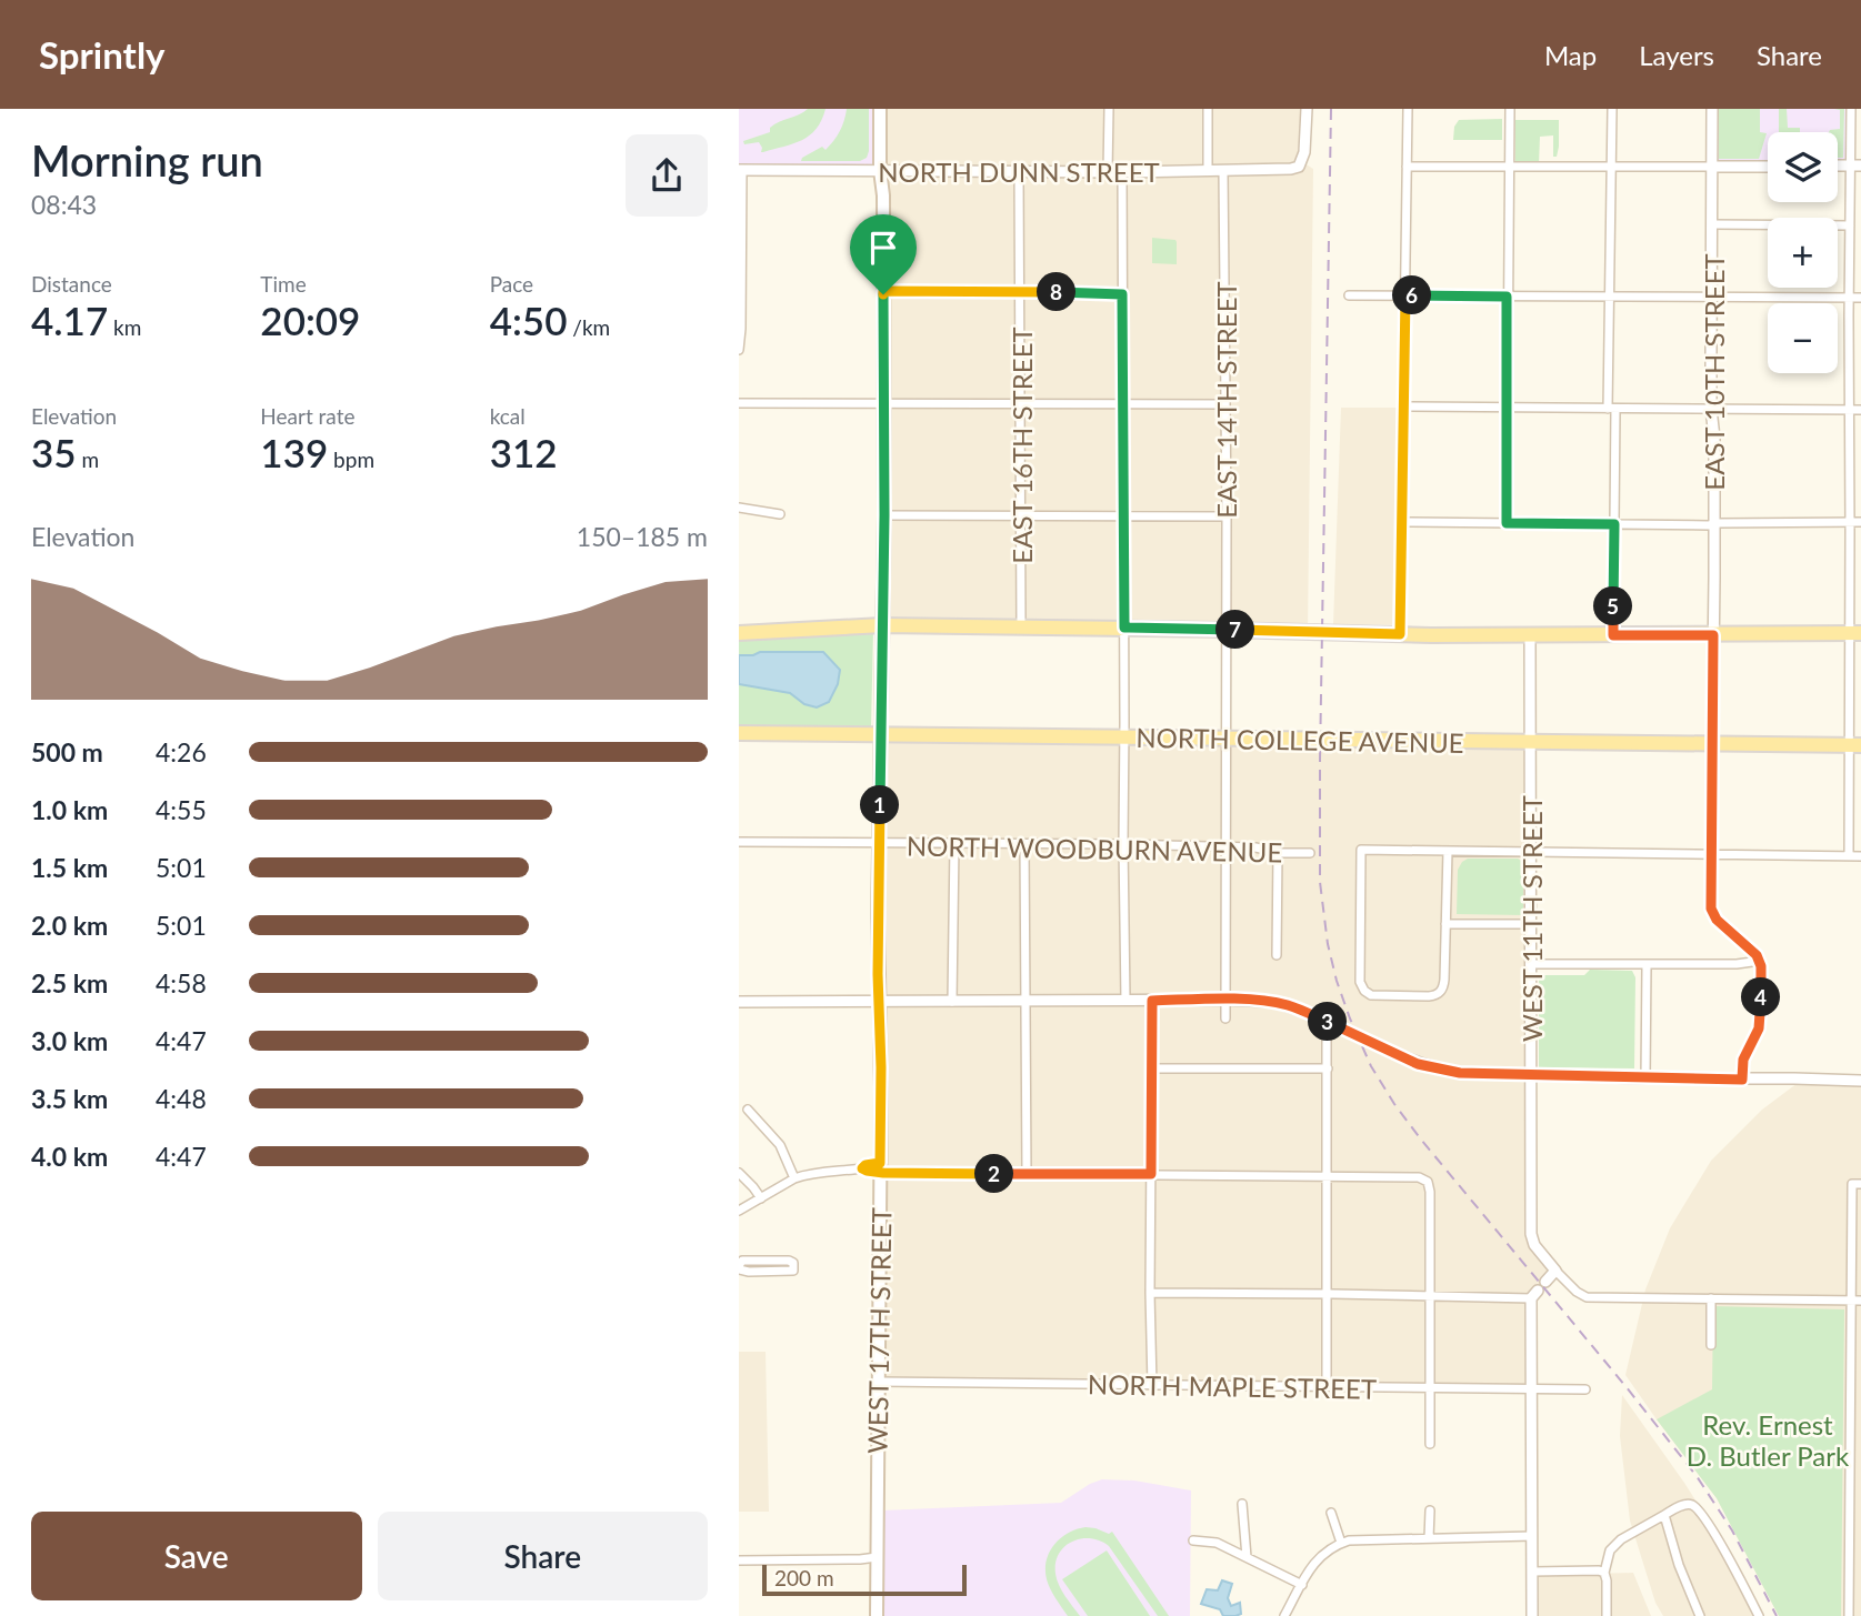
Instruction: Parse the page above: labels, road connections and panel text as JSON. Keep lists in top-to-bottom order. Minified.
{"streets":{"main road":["NORTH COLLEGE AVENUE","WEST 17TH STREET"],"street":["NORTH DUNN STREET","EAST 10TH STREET","EAST 14TH STREET","EAST 16TH STREET","NORTH WOODBURN AVENUE","WEST 11TH STREET","NORTH MAPLE STREET"]},"crossings":[["NORTH DUNN STREET","EAST 14TH STREET"],["NORTH DUNN STREET","EAST 16TH STREET"],["NORTH DUNN STREET","WEST 17TH STREET"],["EAST 10TH STREET","NORTH COLLEGE AVENUE"],["EAST 14TH STREET","NORTH COLLEGE AVENUE"],["EAST 14TH STREET","NORTH WOODBURN AVENUE"],["NORTH COLLEGE AVENUE","WEST 11TH STREET"],["NORTH COLLEGE AVENUE","WEST 17TH STREET"],["NORTH WOODBURN AVENUE","WEST 17TH STREET"],["WEST 17TH STREET","NORTH MAPLE STREET"]],"parks":["Rev. Ernest D. Butler Park"],"scale_bar":"200 m","page":{"header":"Sprintly","nav":["Map","Layers","Share"],"heading":["Morning run","08:43"],"map_buttons":["+","−"],"stats":[["Distance","4.17 km"],["Time","20:09"],["Pace","4:50 /km"],["Elevation","35 m"],["Heart rate","139 bpm"],["kcal","312"]],"pins":["8","6","5","7","1","4","3","2"],"chart":["Elevation","150–185 m"],"list":[{"name":"500 m","note":"4:26"},{"name":"1.0 km","note":"4:55"},{"name":"1.5 km","note":"5:01"},{"name":"2.0 km","note":"5:01"},{"name":"2.5 km","note":"4:58"},{"name":"3.0 km","note":"4:47"},{"name":"3.5 km","note":"4:48"},{"name":"4.0 km","note":"4:47"}],"buttons":["Save","Share"],"scale":"200 m"}}
